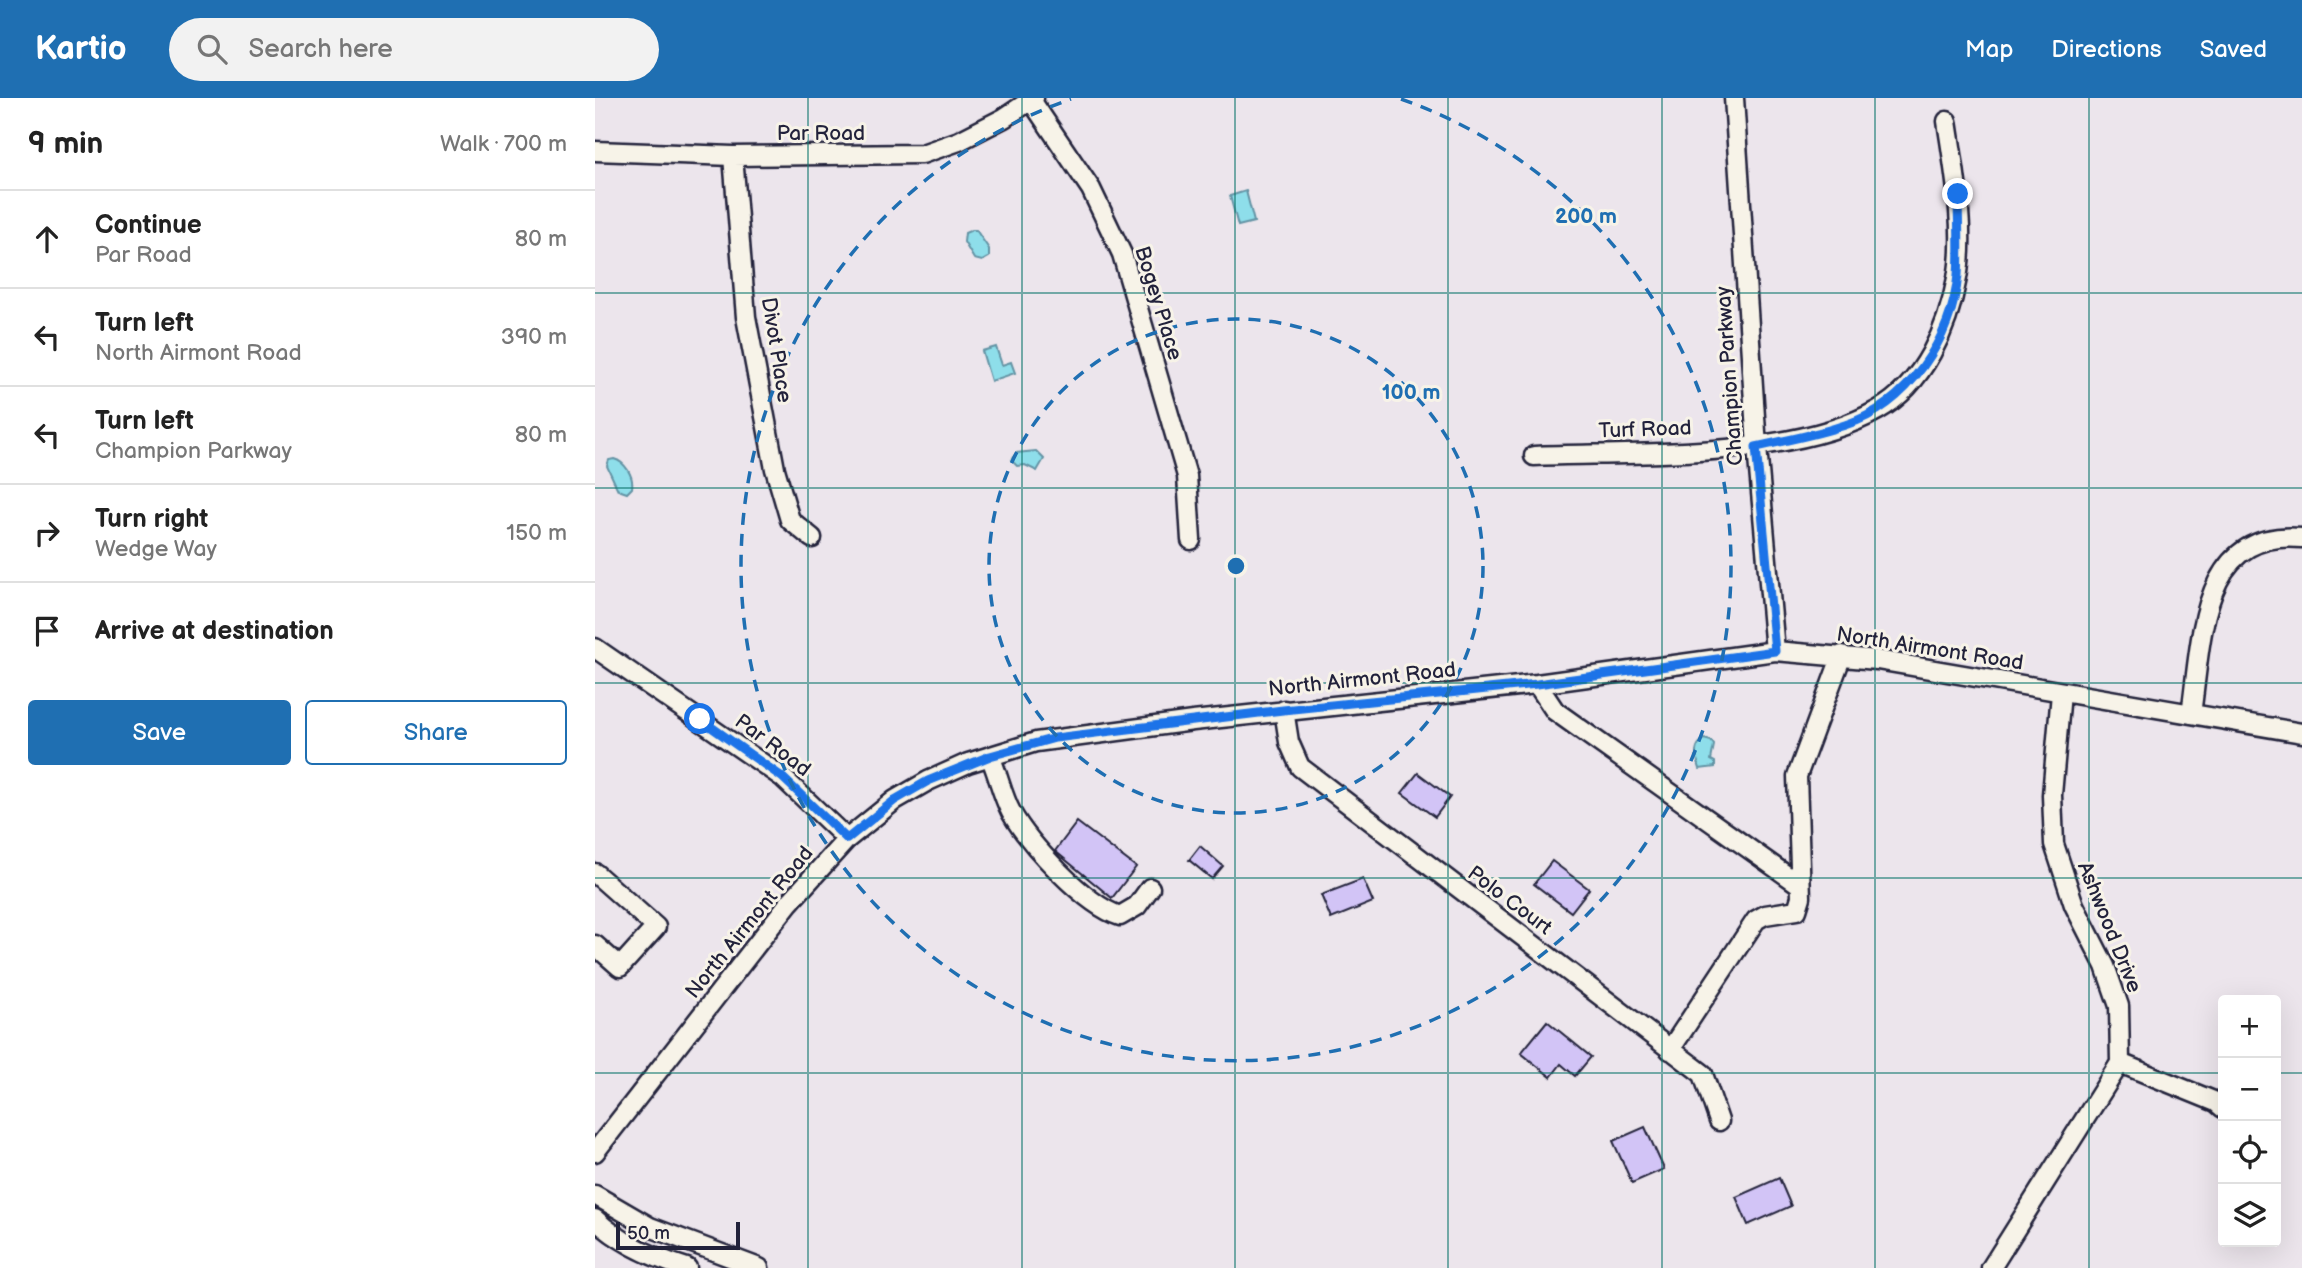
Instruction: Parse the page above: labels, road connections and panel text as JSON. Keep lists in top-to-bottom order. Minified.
{"streets":{"street":["Par Road","Bogey Place","Divot Place","Champion Parkway","Turf Road","North Airmont Road","Polo Court","Ashwood Drive"]},"crossings":[["Par Road","Bogey Place"],["Par Road","Divot Place"],["Par Road","North Airmont Road"],["Champion Parkway","Turf Road"],["Champion Parkway","North Airmont Road"],["North Airmont Road","Polo Court"],["North Airmont Road","Ashwood Drive"]],"scale_bar":"50 m","page":{"header":"Kartio","search":"Search here","nav":["Map","Directions","Saved"],"heading":["9 min","Walk · 700 m"],"list":[["Continue","Par Road","80 m"],["Turn left","North Airmont Road","390 m"],["Turn left","Champion Parkway","80 m"],["Turn right","Wedge Way","150 m"],"Arrive at destination"],"buttons":["Save","Share"],"map_buttons":["+","−"],"scale":"50 m"},"rings":["200 m","100 m"]}
